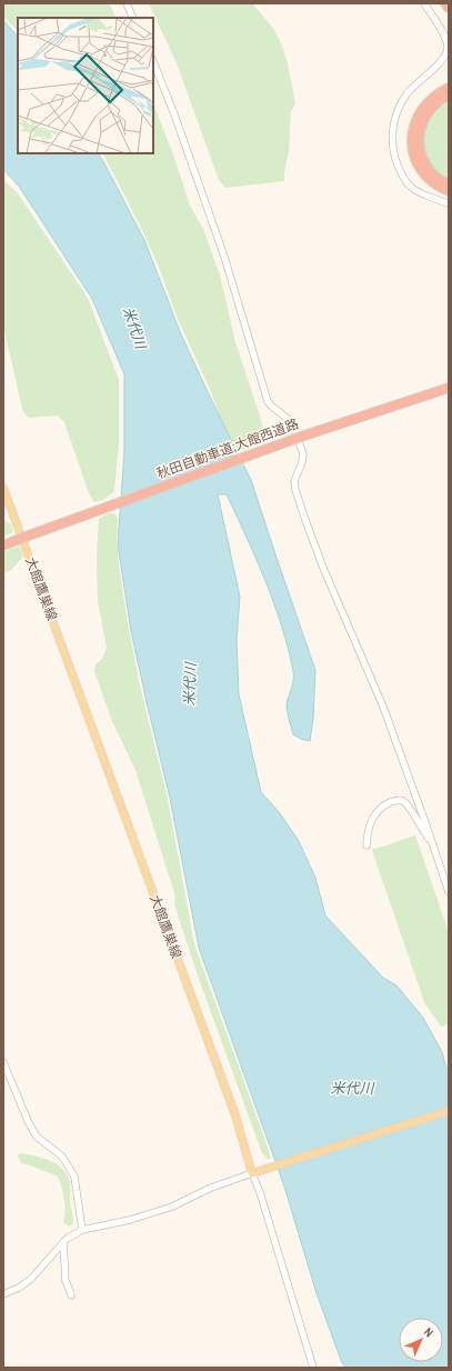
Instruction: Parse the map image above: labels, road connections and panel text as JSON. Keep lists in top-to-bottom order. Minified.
{"streets":{"highway":["秋田自動車道;大館西道路"],"main road":["大館鷹巣線"]},"water":["米代川"],"north":"top right"}
